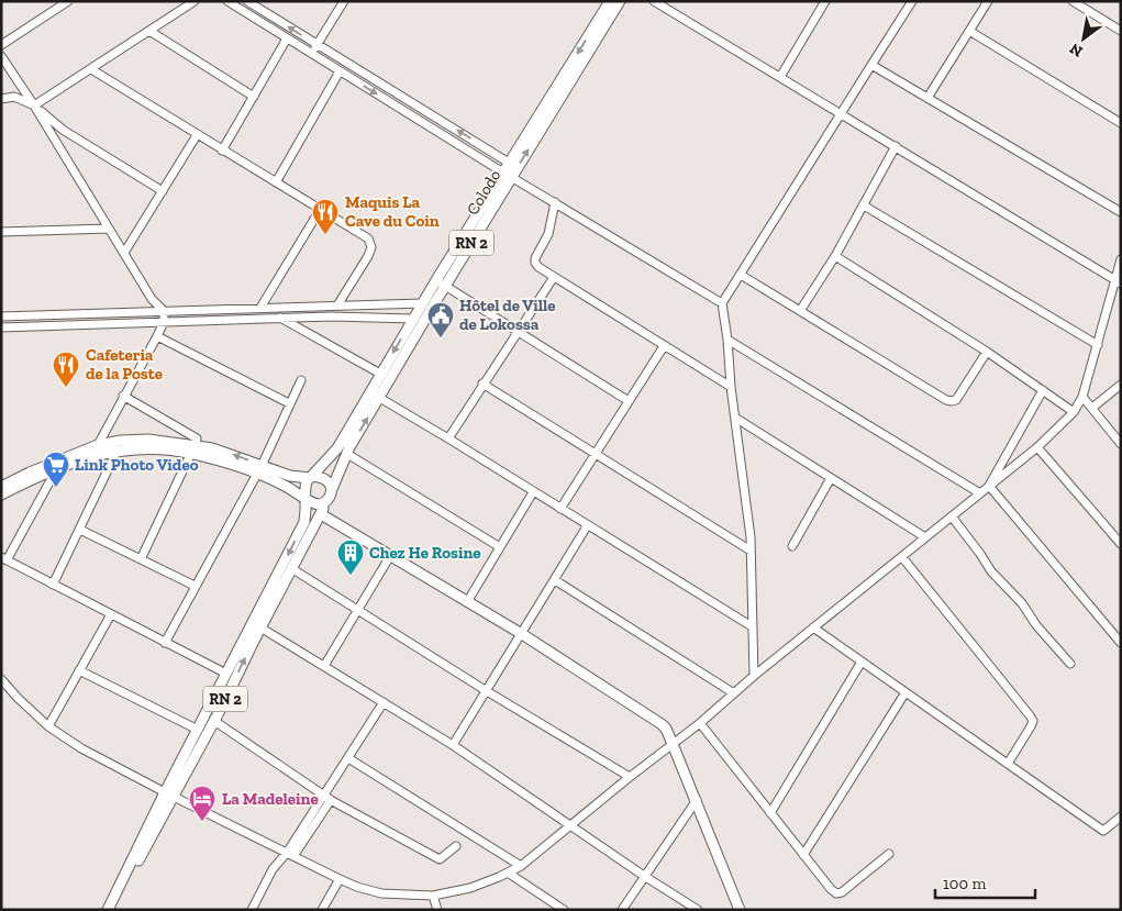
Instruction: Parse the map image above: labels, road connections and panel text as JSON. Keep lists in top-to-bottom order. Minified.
{"streets":{"main road":["Colodo","RN 2"]},"crossings":[["Colodo","RN 2"]],"places":{"restaurant":["Maquis La Cave du Coin","Cafeteria de la Poste"],"public building":["Hôtel de Ville de Lokossa"],"supermarket":["Link Photo Video"],"building":["Chez He Rosine"],"hotel":["La Madeleine"]},"scale_bar":"100 m","north":"bottom left"}
